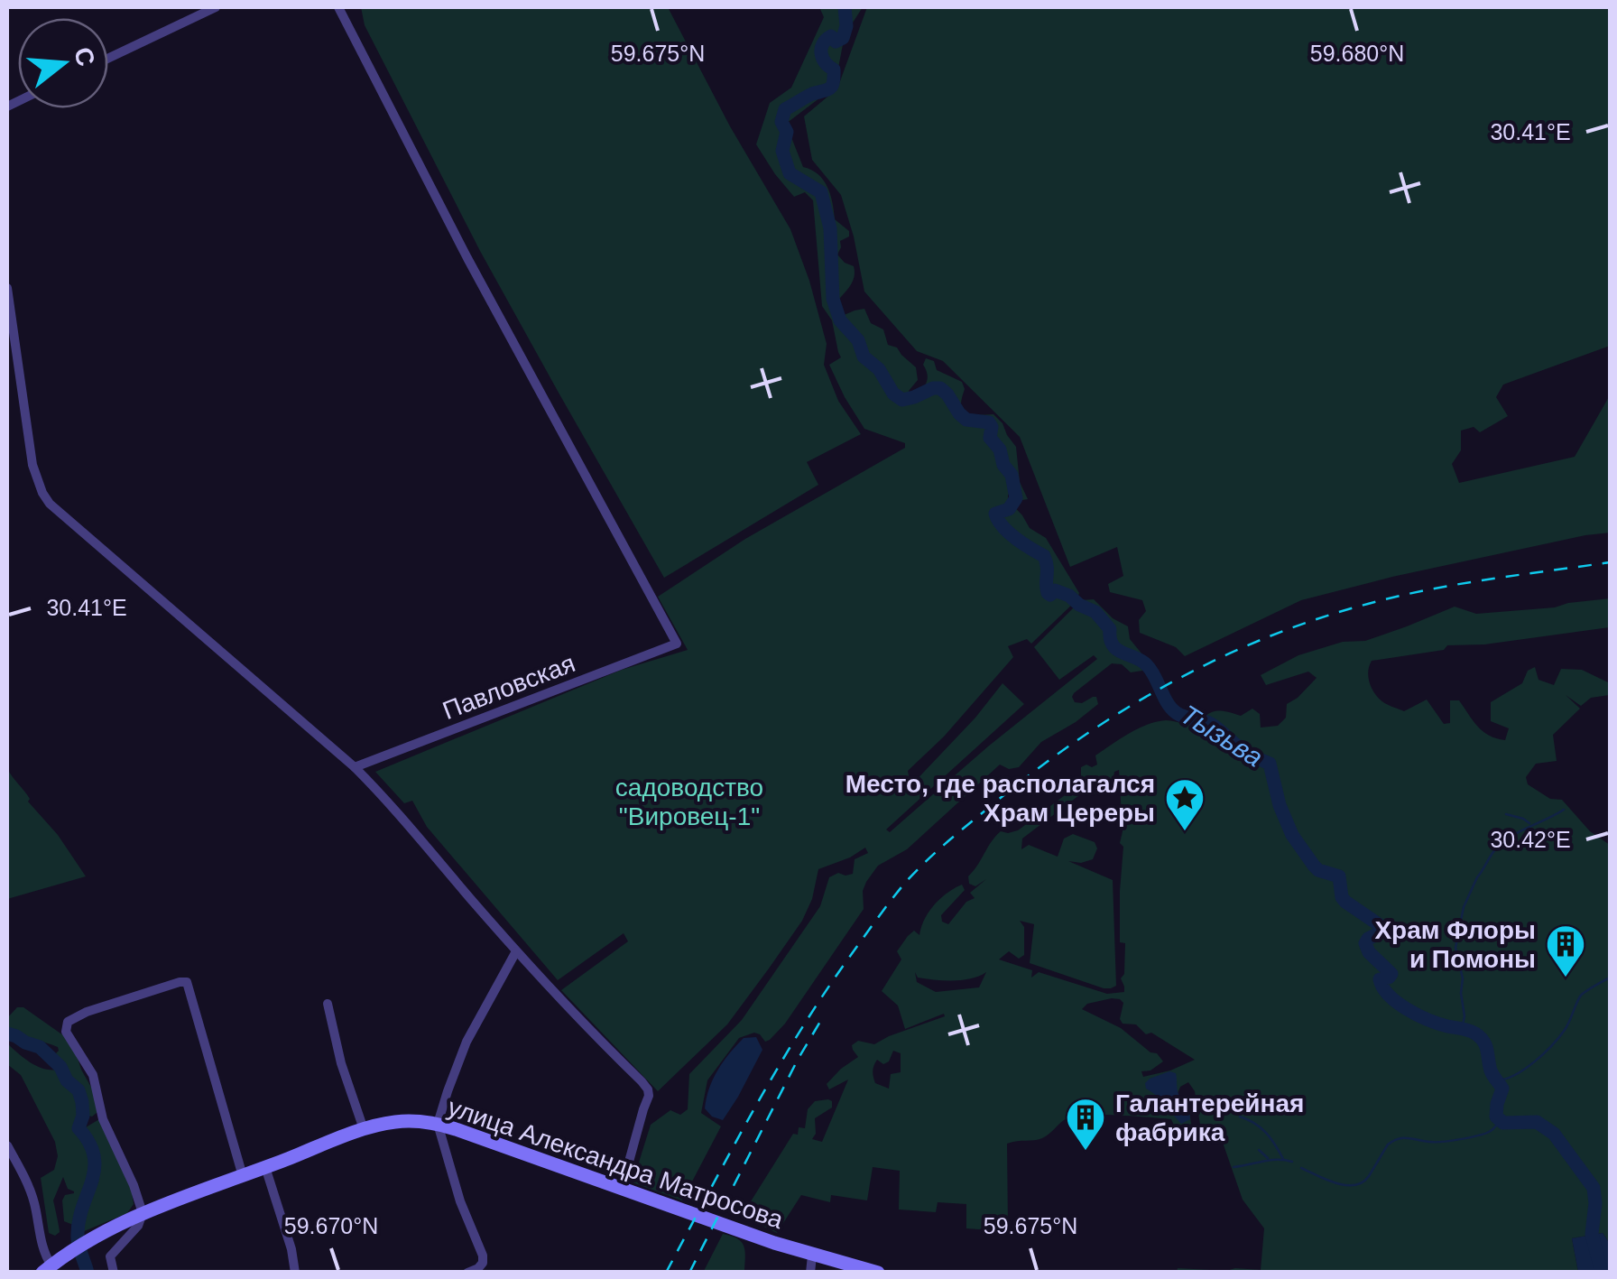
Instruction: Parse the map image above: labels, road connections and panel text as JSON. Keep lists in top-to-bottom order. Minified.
{"streets":{"main road":["улица Александра Матросова"],"street":["Павловская"]},"water":["Тызьва"],"parks":["садоводство \"Вировец-1\""],"places":{"place":["Место, где располагался Храм Цереры"],"building":["Храм Флоры и Помоны","Галантерейная фабрика"]},"north":"right","coordinates":["59.675°N","59.680°N","30.41°E","30.42°E","59.670°N"]}
